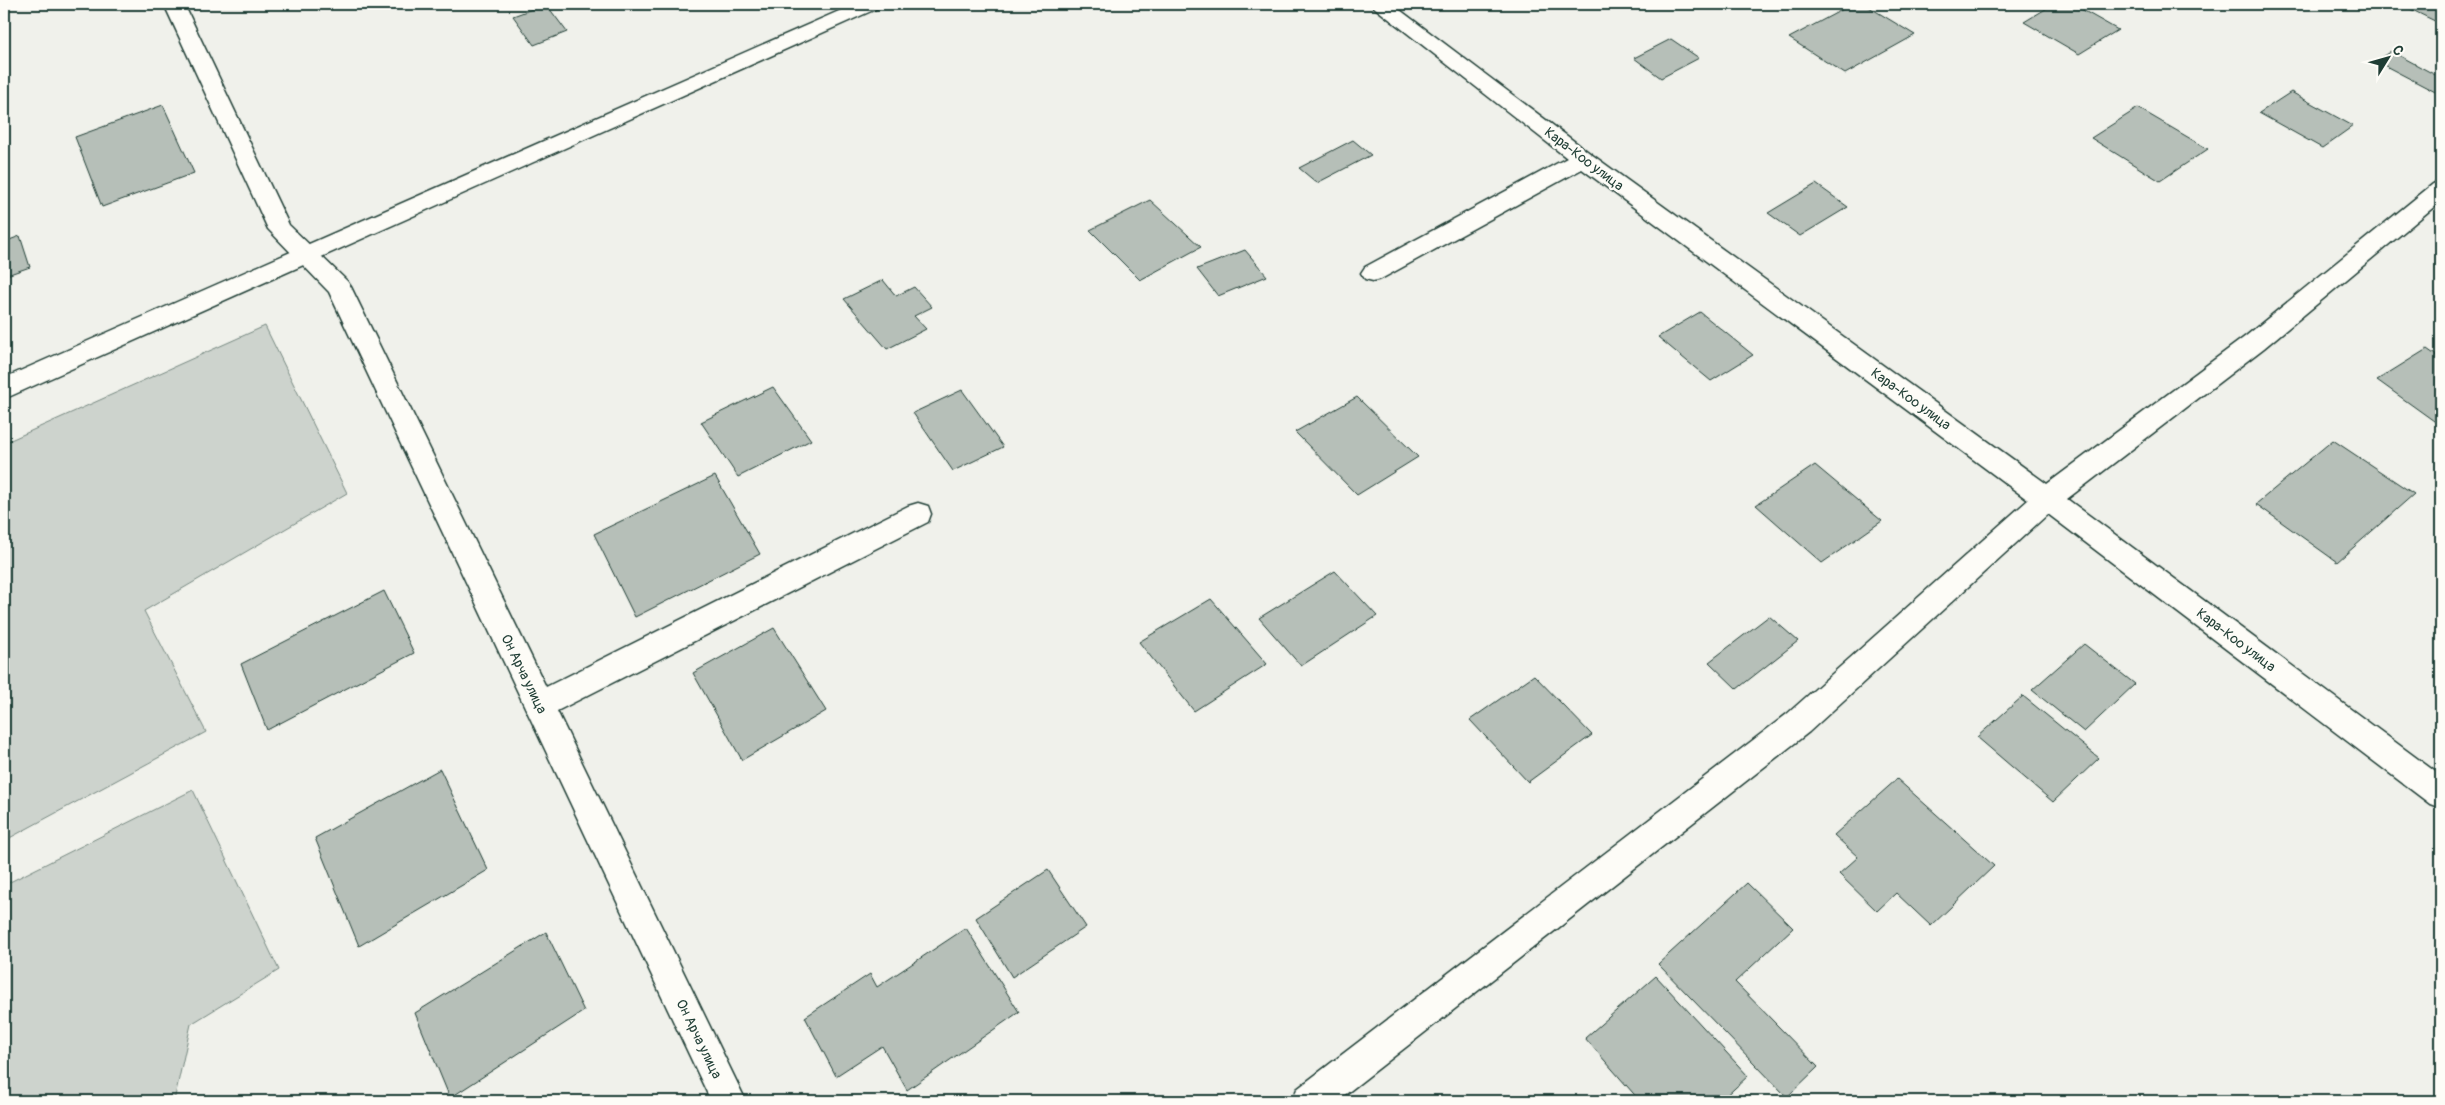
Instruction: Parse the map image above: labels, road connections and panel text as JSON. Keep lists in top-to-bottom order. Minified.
{"streets":{"street":["Кара-Коо улица","Он Арча улица"]},"north":"top right"}
